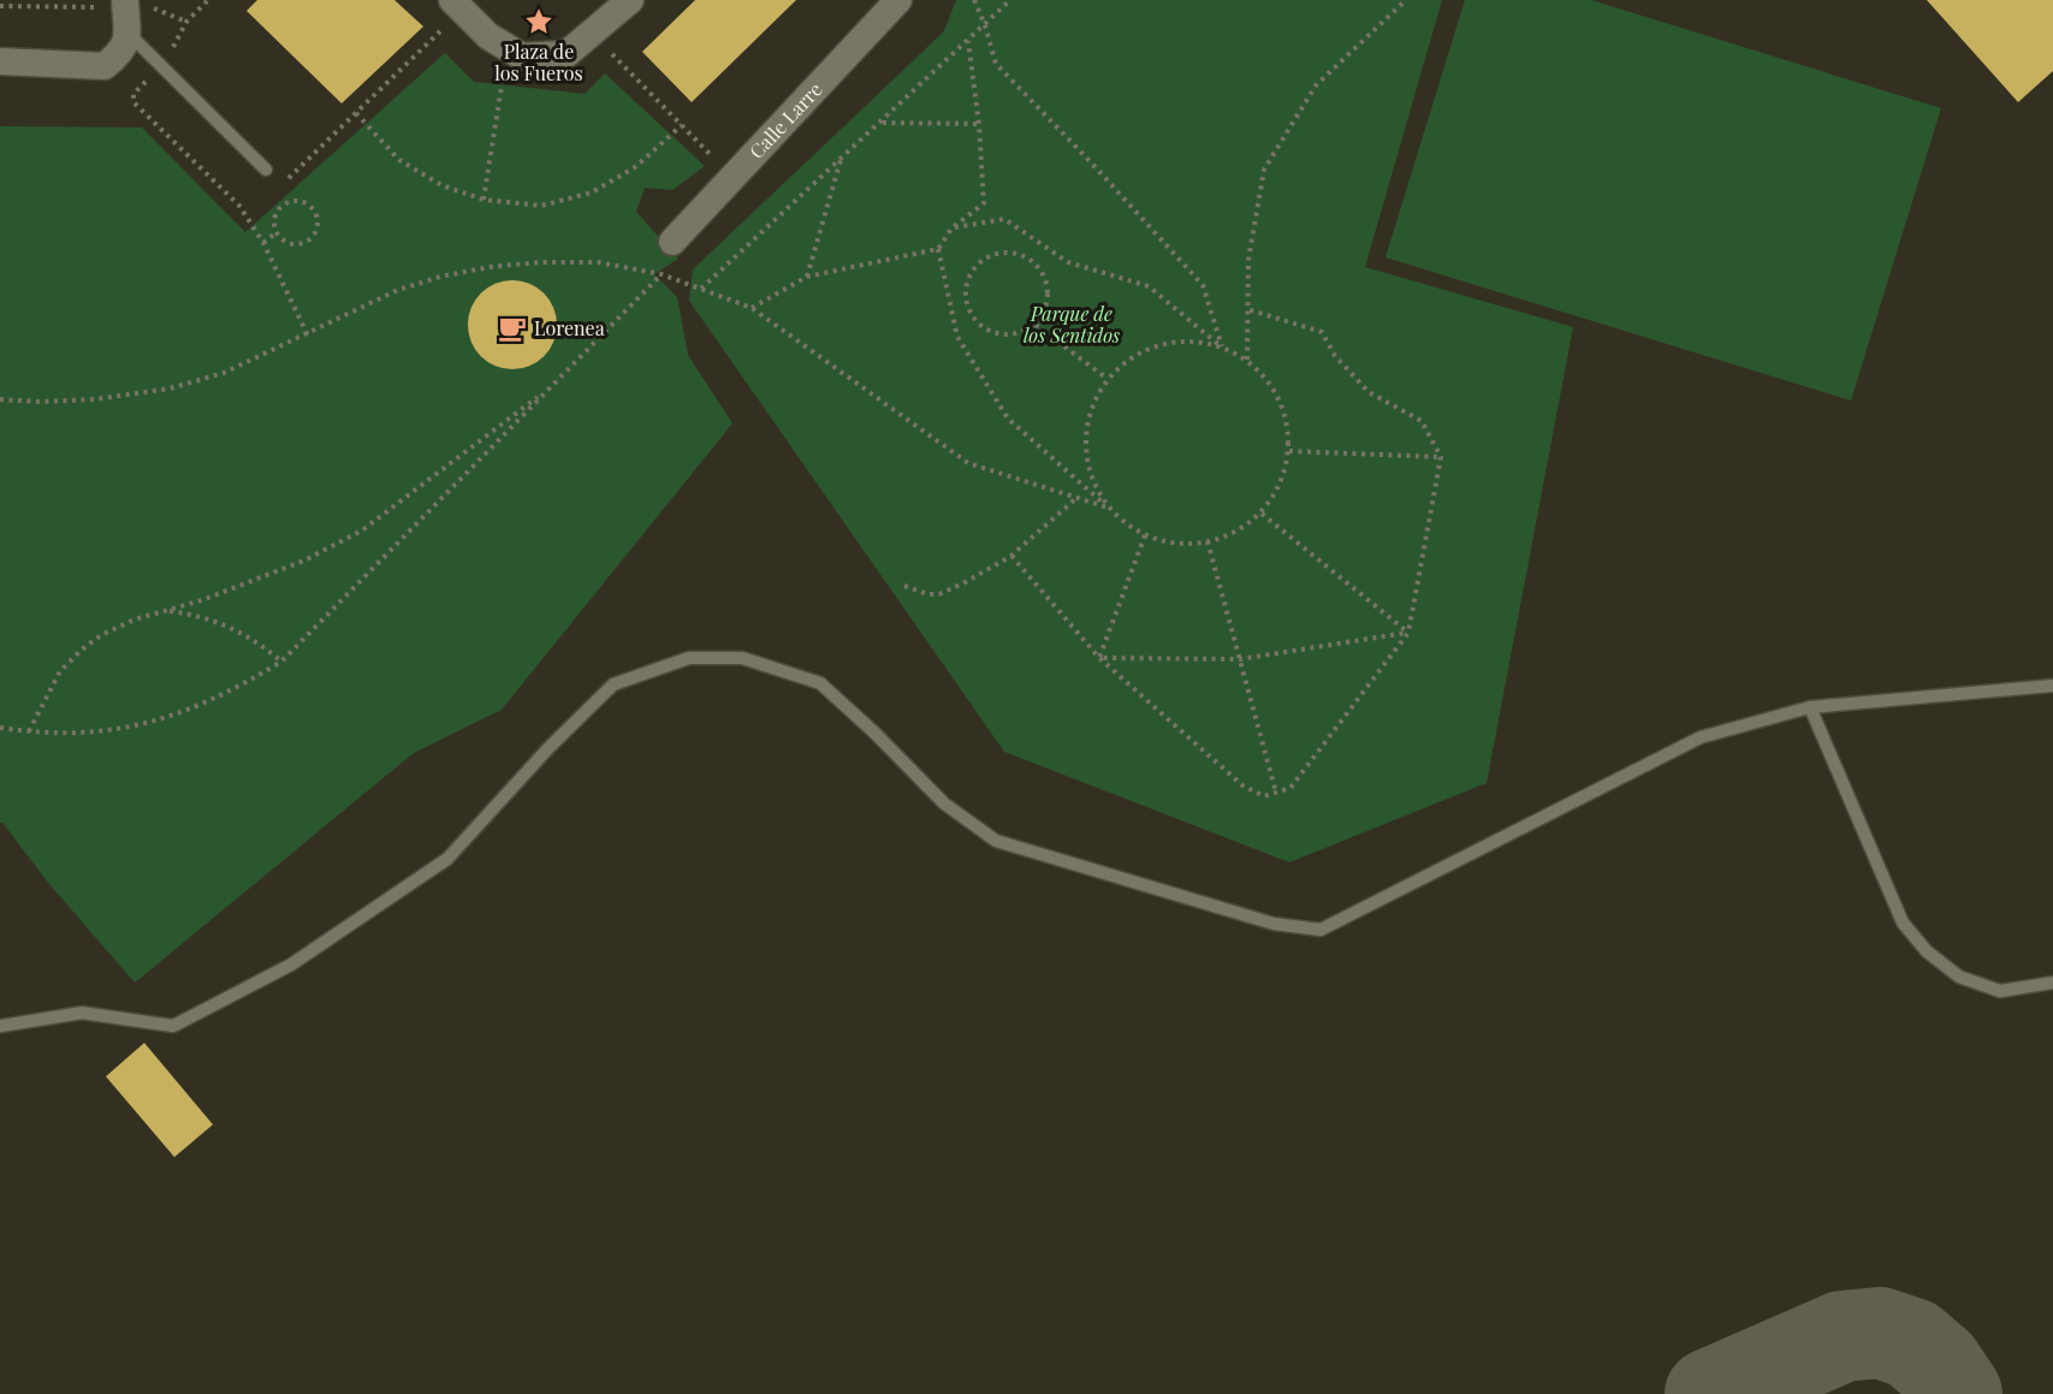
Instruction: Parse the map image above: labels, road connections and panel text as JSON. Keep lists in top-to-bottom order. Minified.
{"streets":{"street":["Calle Larre"]},"parks":["Parque de los Sentidos"],"places":{"place":["Plaza de los Fueros"],"cafe":["Lorenea"]}}
